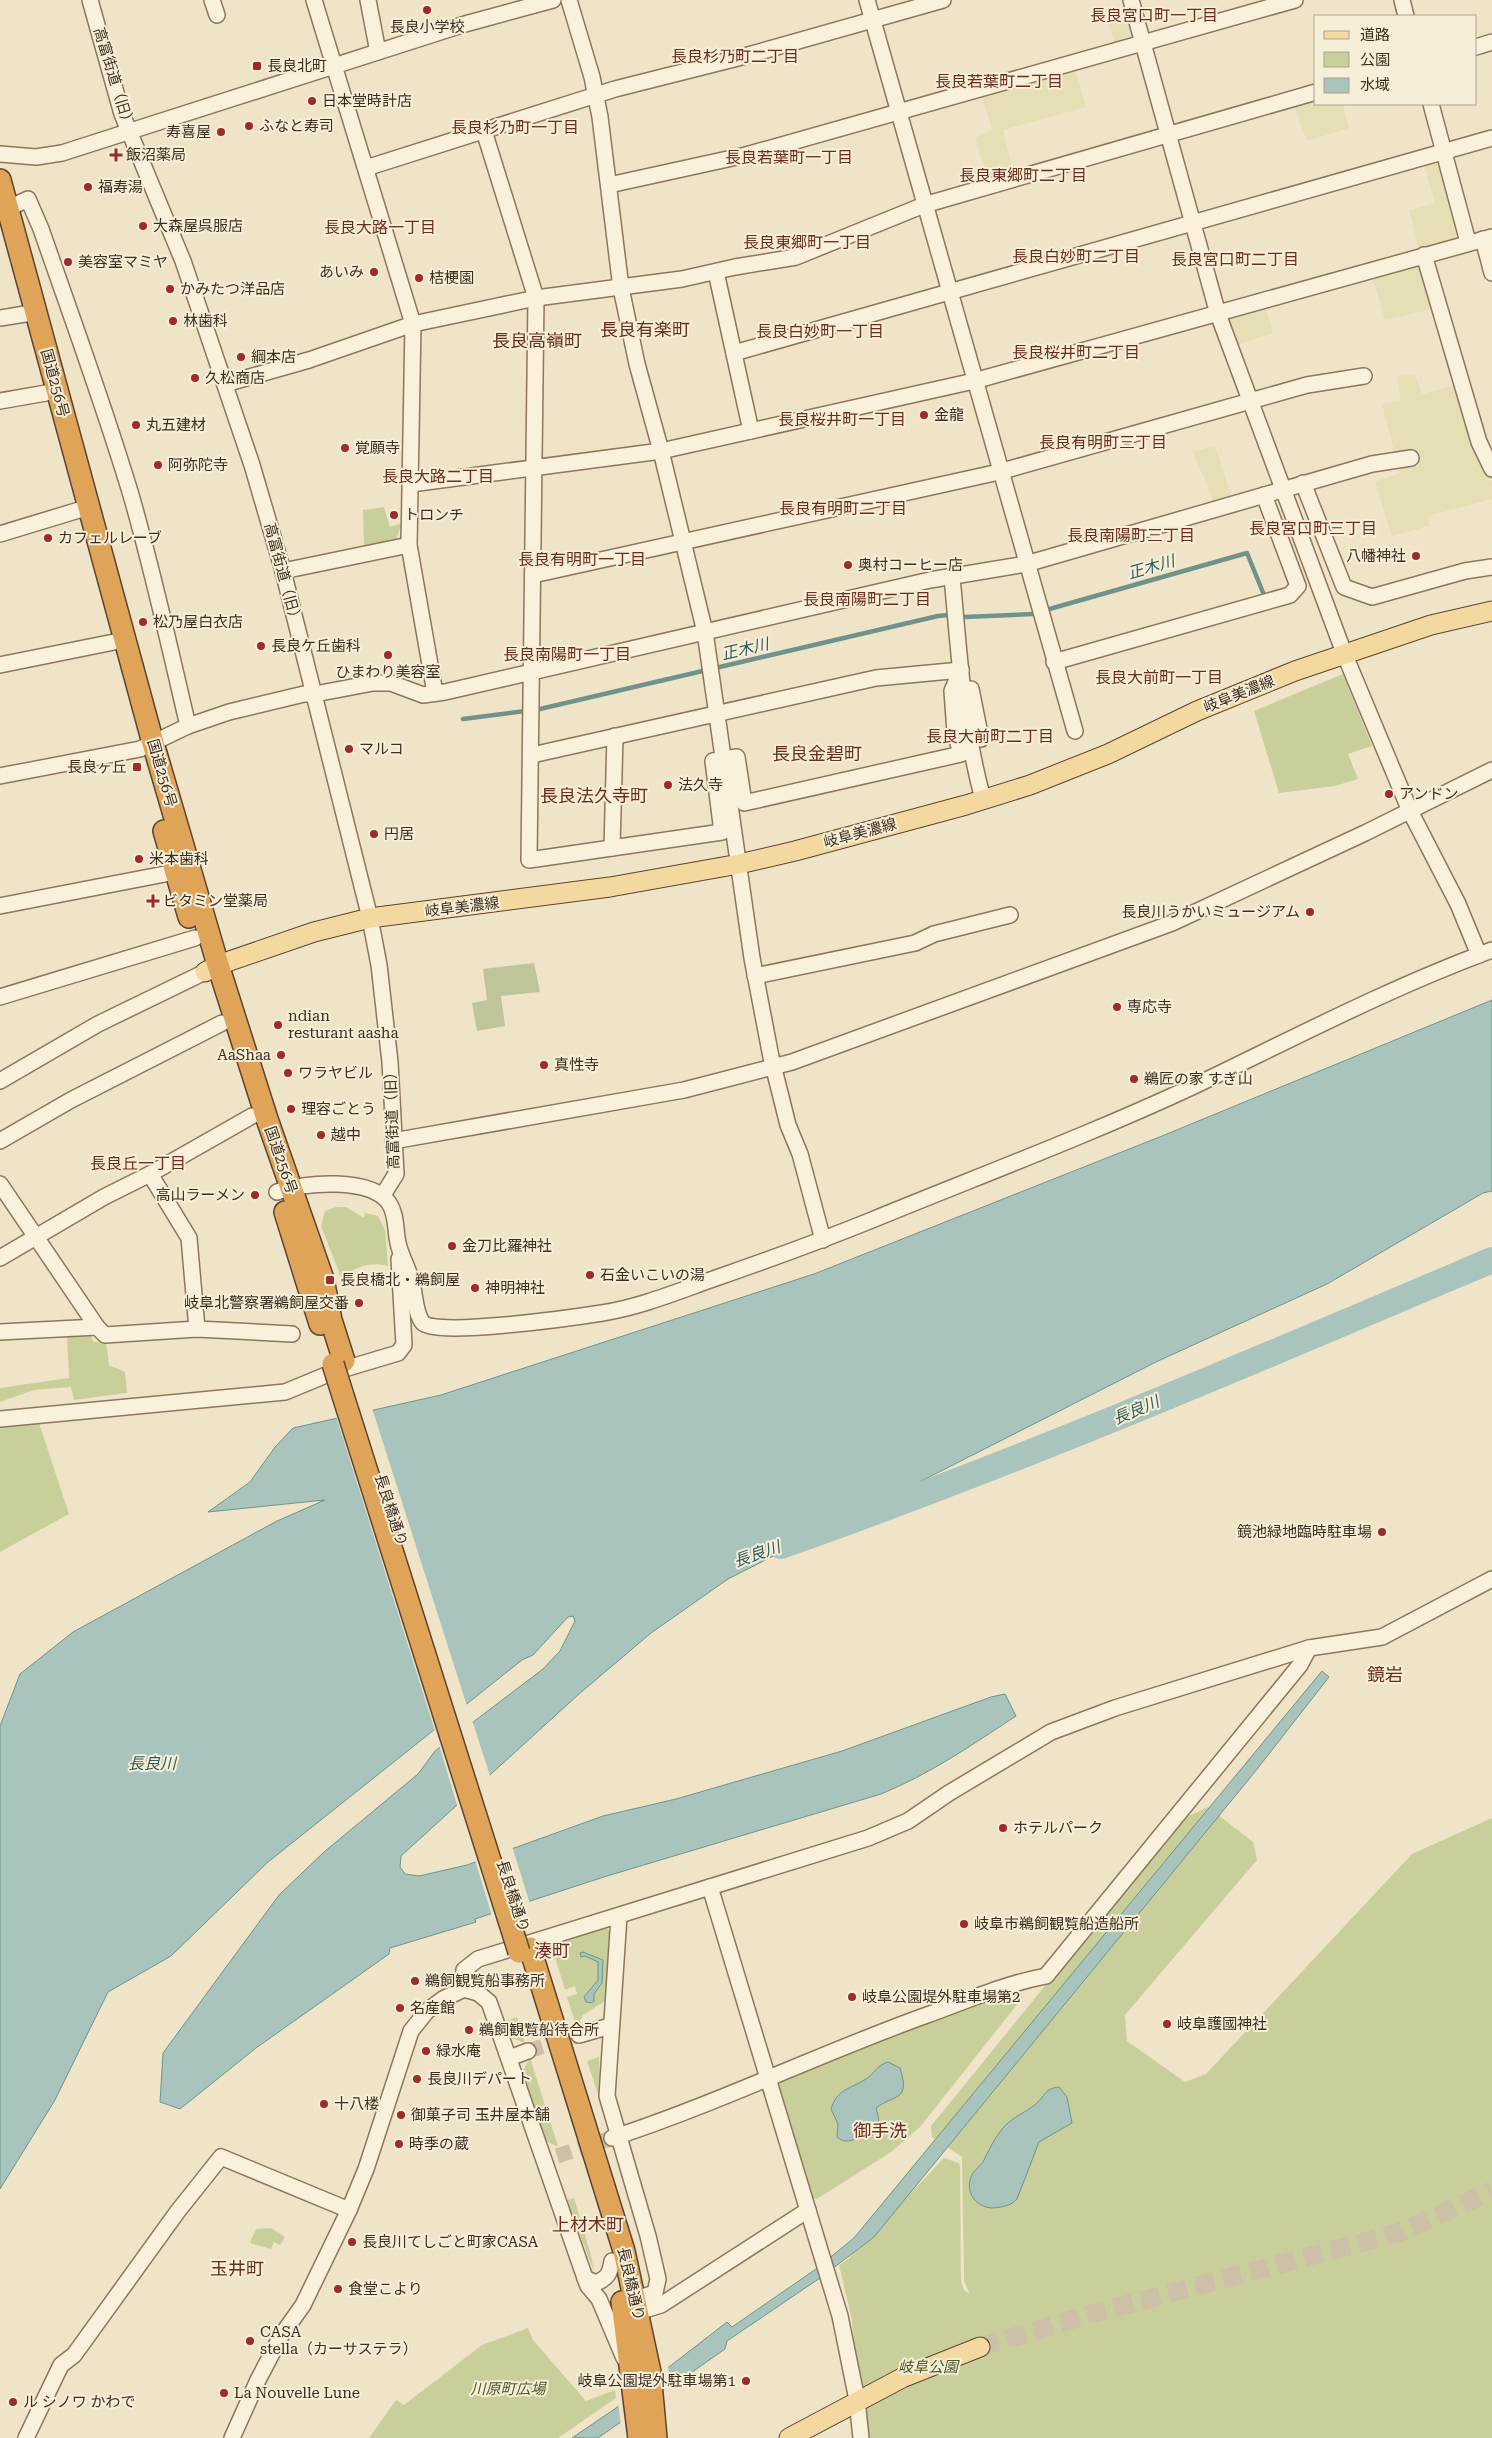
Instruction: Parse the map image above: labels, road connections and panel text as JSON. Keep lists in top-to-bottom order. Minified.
{"streets":{"highway":["国道256号","長良橋通り"],"main road":["岐阜美濃線"],"street":["高富街道（旧）"]},"crossings":[["高富街道（旧）","岐阜美濃線"],["国道256号","岐阜美濃線"],["国道256号","長良橋通り"]],"districts":["長良宮口町一丁目","長良杉乃町二丁目","長良若葉町二丁目","長良杉乃町一丁目","長良若葉町一丁目","長良東郷町二丁目","長良大路一丁目","長良東郷町一丁目","長良白妙町二丁目","長良宮口町二丁目","長良有楽町","長良白妙町一丁目","長良高嶺町","長良桜井町二丁目","長良桜井町一丁目","長良有明町三丁目","長良大路二丁目","長良有明町二丁目","長良宮口町三丁目","長良南陽町三丁目","長良有明町一丁目","長良南陽町二丁目","長良南陽町一丁目","長良大前町一丁目","長良大前町二丁目","長良金碧町","長良法久寺町","長良丘一丁目","鏡岩","湊町","御手洗","上材木町","玉井町"],"water":["正木川","長良川"],"parks":["岐阜公園","川原町広場"],"places":{"other":["長良小学校","日本堂時計店","ふなと寿司","寿喜屋","福寿湯","大森屋呉服店","美容室マミヤ","あいみ","桔梗園","かみたつ洋品店","林歯科","綱本店","久松商店","金龍","丸五建材","覚願寺","阿弥陀寺","トロンチ","カフェルレーブ","八幡神社","奥村コーヒー店","松乃屋白衣店","長良ケ丘歯科","ひまわり美容室","マルコ","法久寺","アンドン","円居","米本歯科","長良川うかいミュージアム","専応寺","ndian resturant aasha","AaShaa","真性寺","ワラヤビル","鵜匠の家 すぎ山","理容ごとう","越中","高山ラーメン","金刀比羅神社","石金いこいの湯","神明神社","岐阜北警察署鵜飼屋交番","鏡池緑地臨時駐車場","ホテルパーク","岐阜市鵜飼観覧船造船所","鵜飼観覧船事務所","岐阜公園堤外駐車場第2","名産館","岐阜護國神社","鵜飼観覧船待合所","緑水庵","長良川デパート","十八楼","御菓子司 玉井屋本舗","時季の蔵","長良川てしごと町家CASA","食堂こより","CASA stella（カーサステラ）","岐阜公園堤外駐車場第1","La Nouvelle Lune","ル シノワ かわで"],"transit":["長良北町","長良ヶ丘","長良橋北・鵜飼屋"],"health":["飯沼薬局","ビタミン堂薬局"]},"legend":["道路","公園","水域"]}
